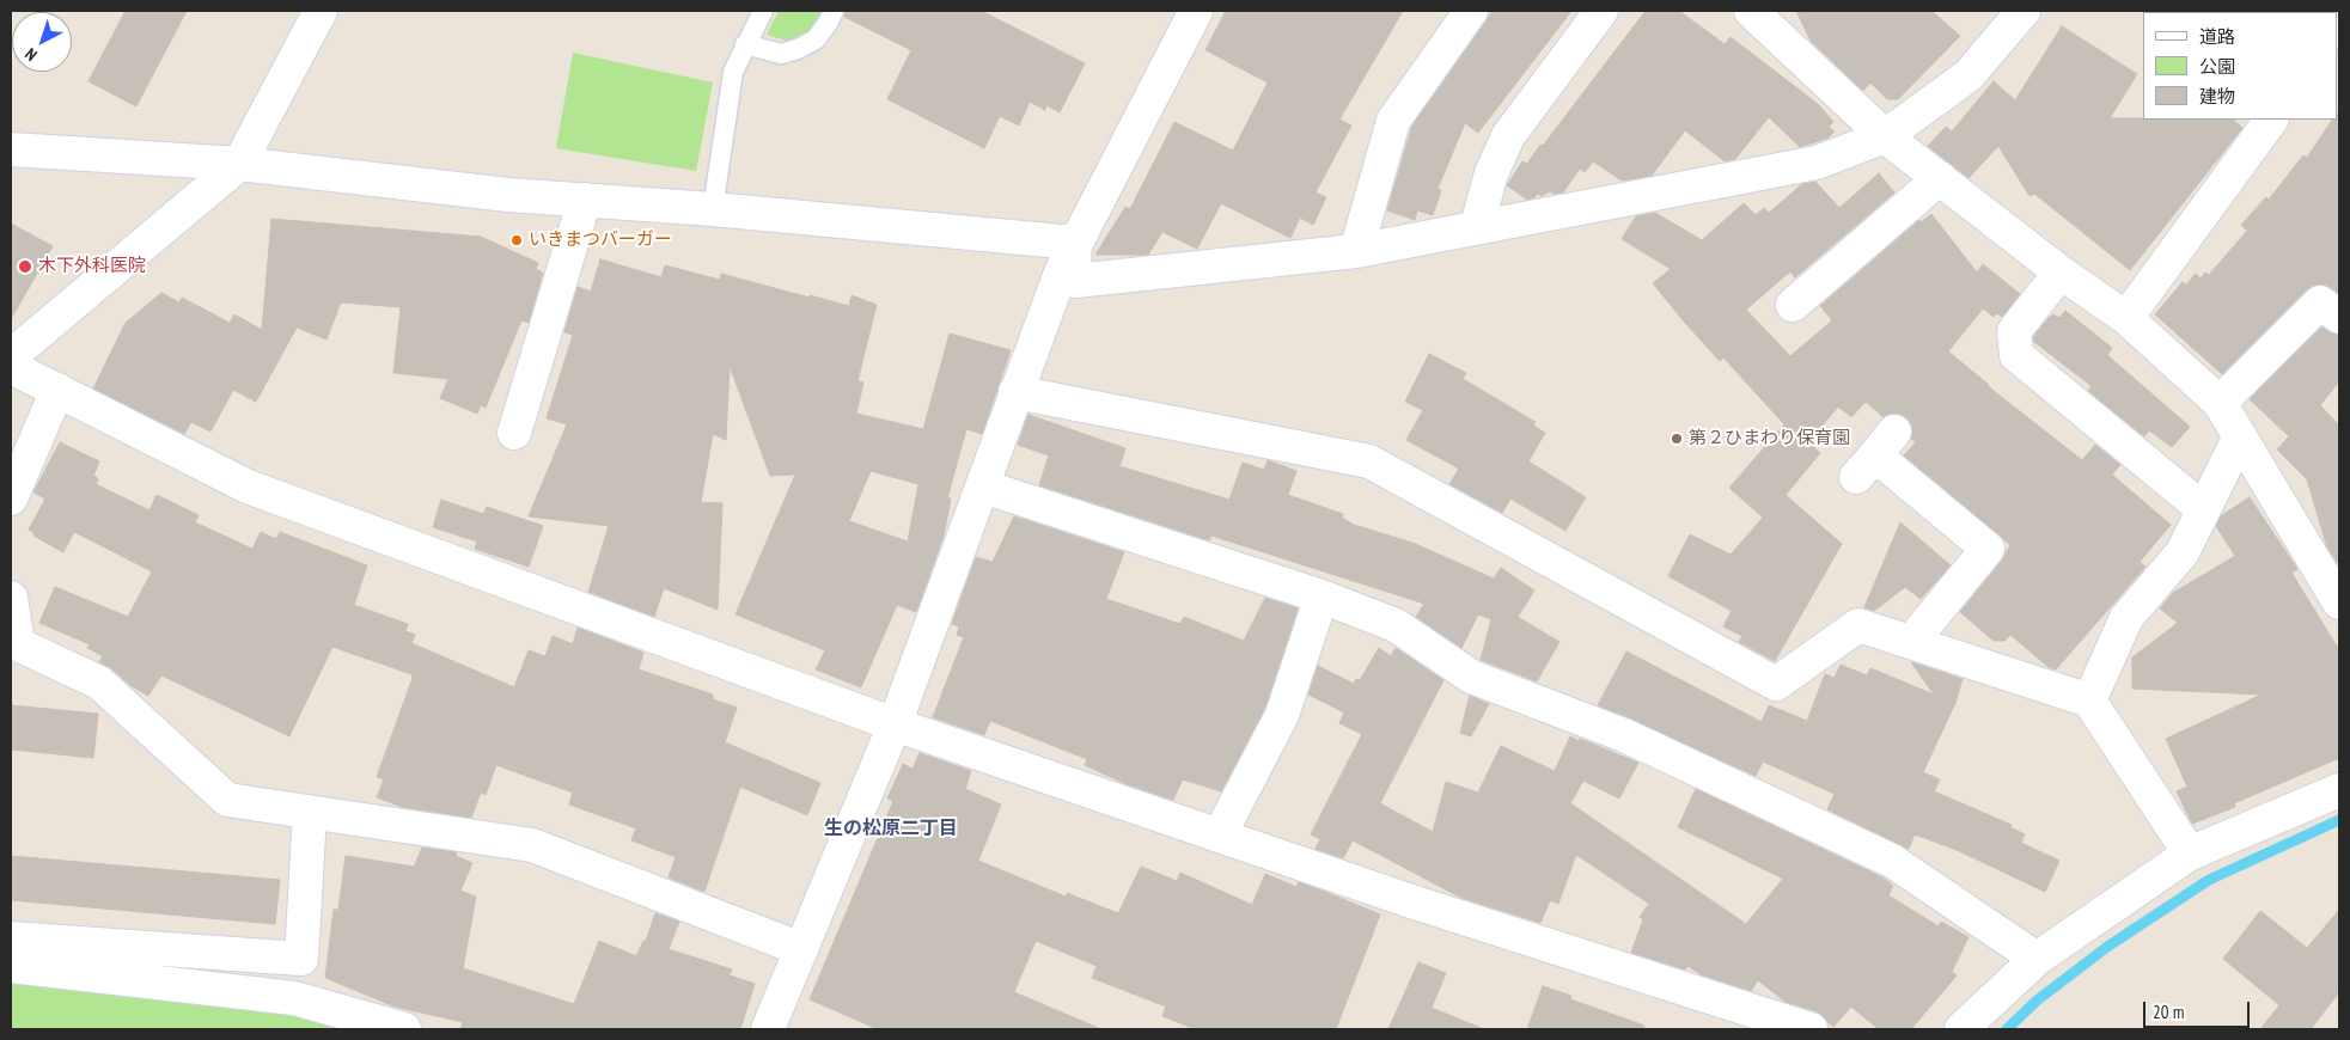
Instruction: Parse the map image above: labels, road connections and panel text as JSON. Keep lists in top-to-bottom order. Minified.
{"districts":["生の松原二丁目"],"places":["いきまつバーガー","木下外科医院","第２ひまわり保育園"],"legend":["道路","公園","建物"],"scale_bar":"20 m","north":"bottom left"}
